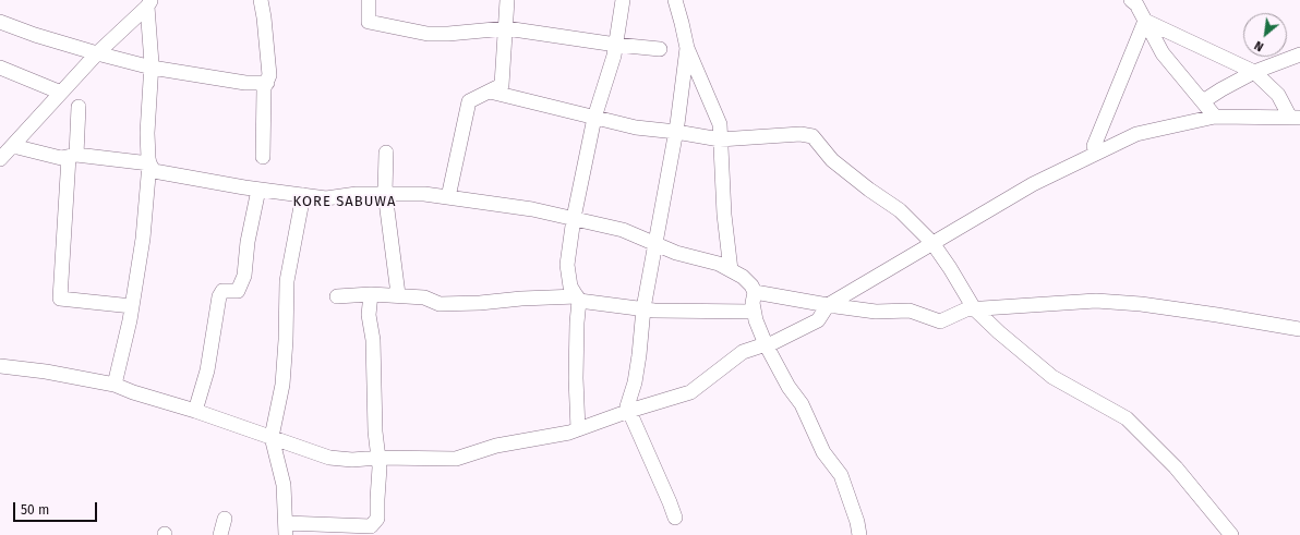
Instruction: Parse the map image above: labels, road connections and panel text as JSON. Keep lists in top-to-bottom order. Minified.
{"districts":["KORE SABUWA"],"scale_bar":"50 m","north":"bottom left"}
